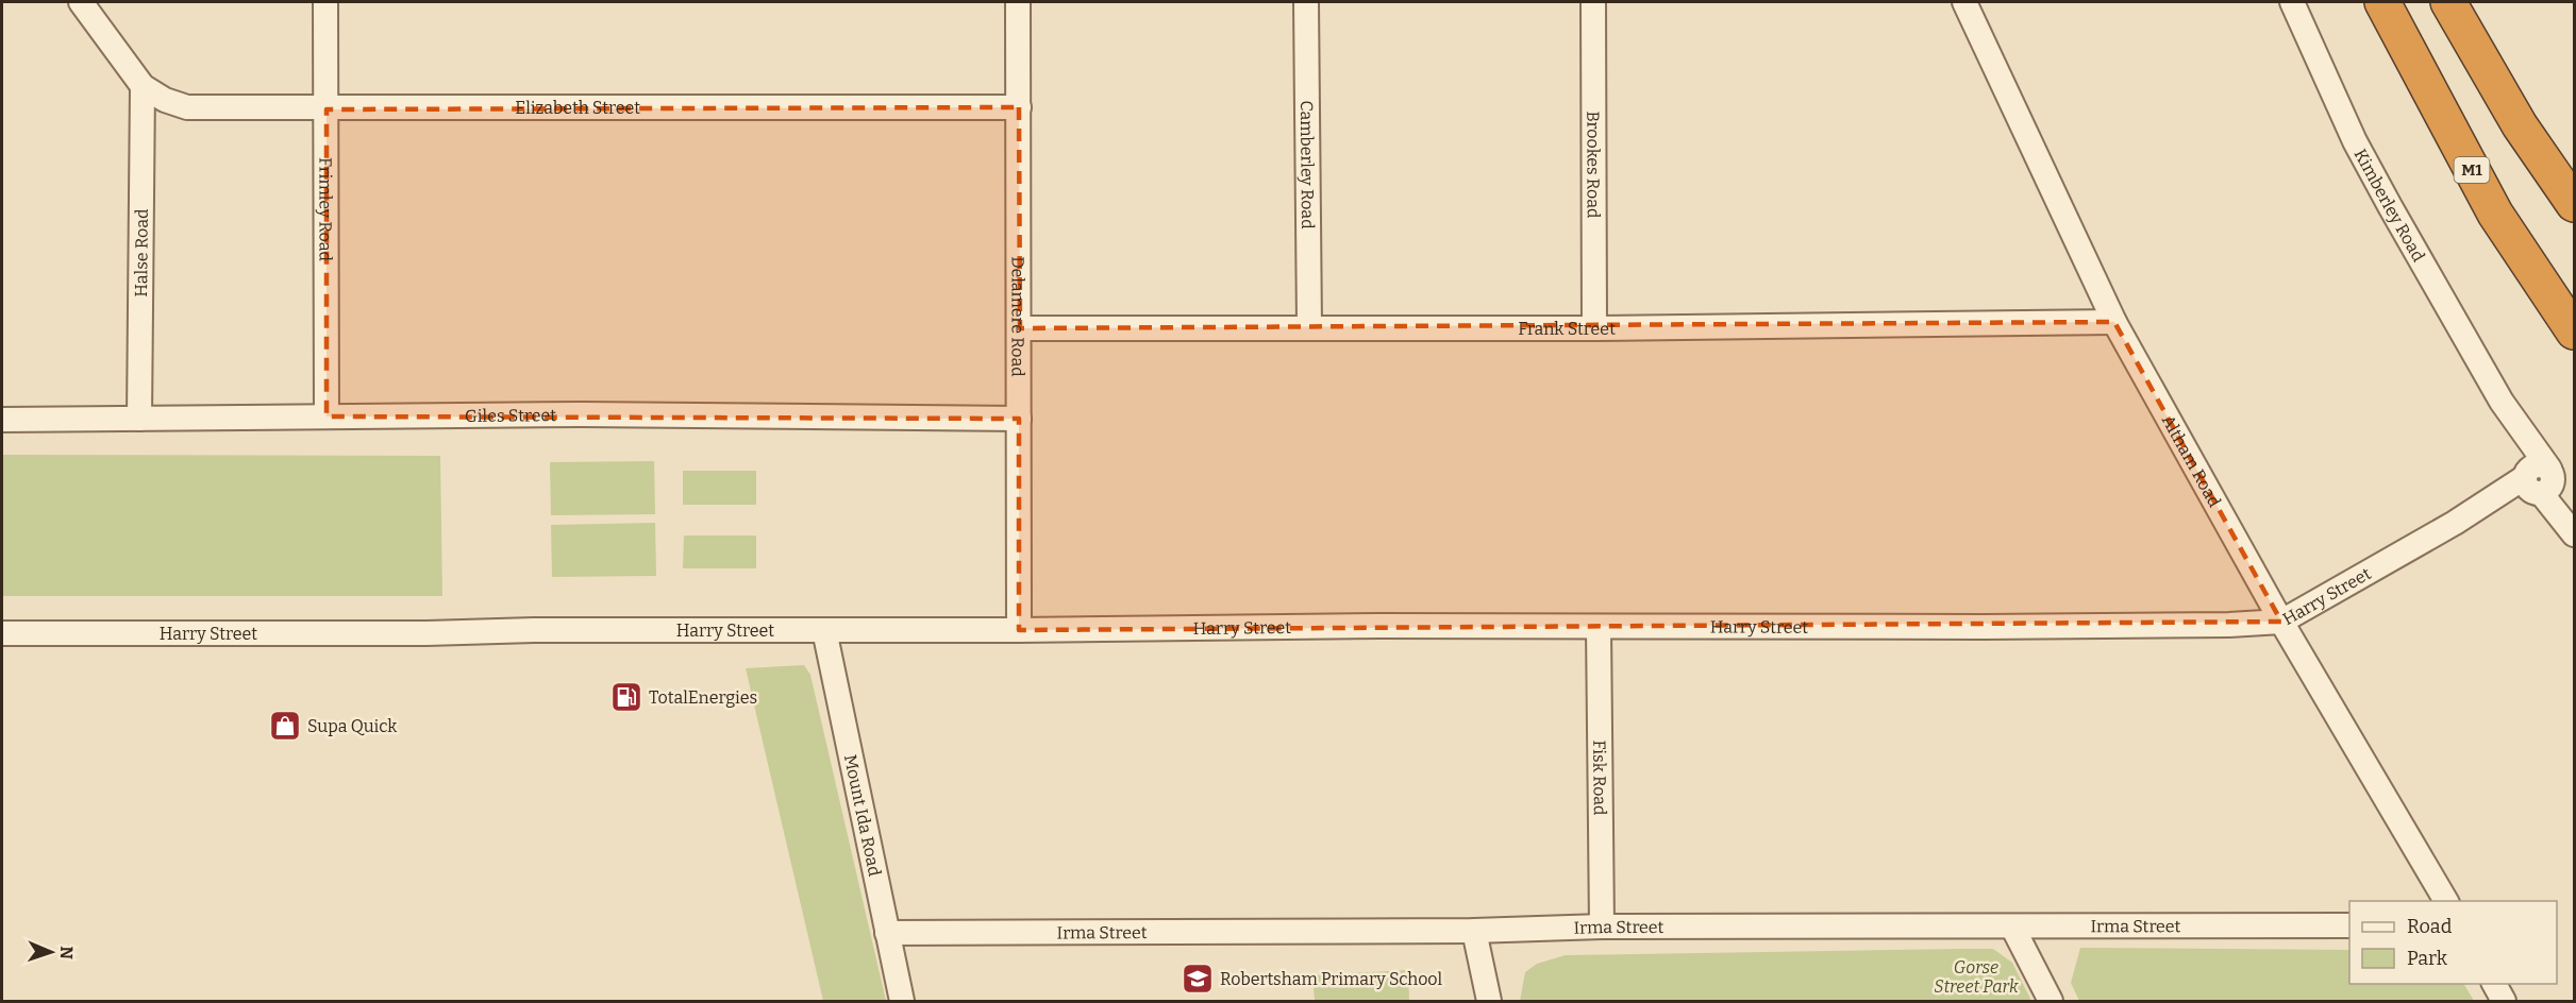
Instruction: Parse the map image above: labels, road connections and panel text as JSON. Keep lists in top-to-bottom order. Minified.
{"streets":{"highway":["M1"],"street":["Elizabeth Street","Camberley Road","Brookes Road","Kimberley Road","Frimley Road","Halse Road","Delamere Road","Frank Street","Giles Street","Altham Road","Harry Street","Fisk Road","Mount Ida Road","Irma Street"]},"crossings":[["Elizabeth Street","Frimley Road"],["Elizabeth Street","Halse Road"],["Elizabeth Street","Delamere Road"],["Camberley Road","Frank Street"],["Brookes Road","Frank Street"],["Kimberley Road","Harry Street"],["Frimley Road","Giles Street"],["Halse Road","Giles Street"],["Delamere Road","Frank Street"],["Delamere Road","Giles Street"],["Delamere Road","Harry Street"],["Frank Street","Altham Road"],["Altham Road","Harry Street"],["Harry Street","Fisk Road"],["Harry Street","Mount Ida Road"],["Fisk Road","Irma Street"],["Mount Ida Road","Irma Street"]],"parks":["Gorse Street Park"],"places":{"fuel station":["TotalEnergies"],"shop":["Supa Quick"],"school or university":["Robertsham Primary School"]},"legend":["Road","Park"],"north":"right"}
